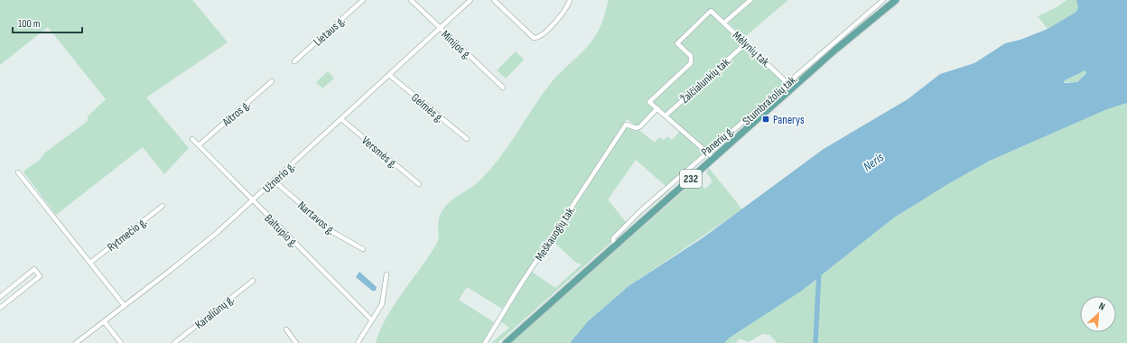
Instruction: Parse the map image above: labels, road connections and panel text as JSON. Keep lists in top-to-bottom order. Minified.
{"streets":{"main road":["Panerių g.","232"],"street":["Lietaus g.","Minijos g.","Mėlynių tak.","Žalčialunkių tak.","Stumbražolių tak.","Gelmės g.","Aitros g.","Versmės g.","Užnerio g.","Nartavos g.","Baltupio g.","Meškauogių tak.","Rytmečio g.","Karaliūnų g."]},"crossings":[["Minijos g.","Užnerio g."],["Mėlynių tak.","Žalčialunkių tak."],["Mėlynių tak.","Stumbražolių tak."],["Mėlynių tak.","Panerių g."],["Mėlynių tak.","Meškauogių tak."],["Stumbražolių tak.","Panerių g."],["Gelmės g.","Užnerio g."],["Aitros g.","Baltupio g."],["Versmės g.","Užnerio g."],["Užnerio g.","Nartavos g."],["Užnerio g.","Baltupio g."]],"water":["Neris"],"places":{"transit":["Panerys"]},"scale_bar":"100 m","north":"top right"}
